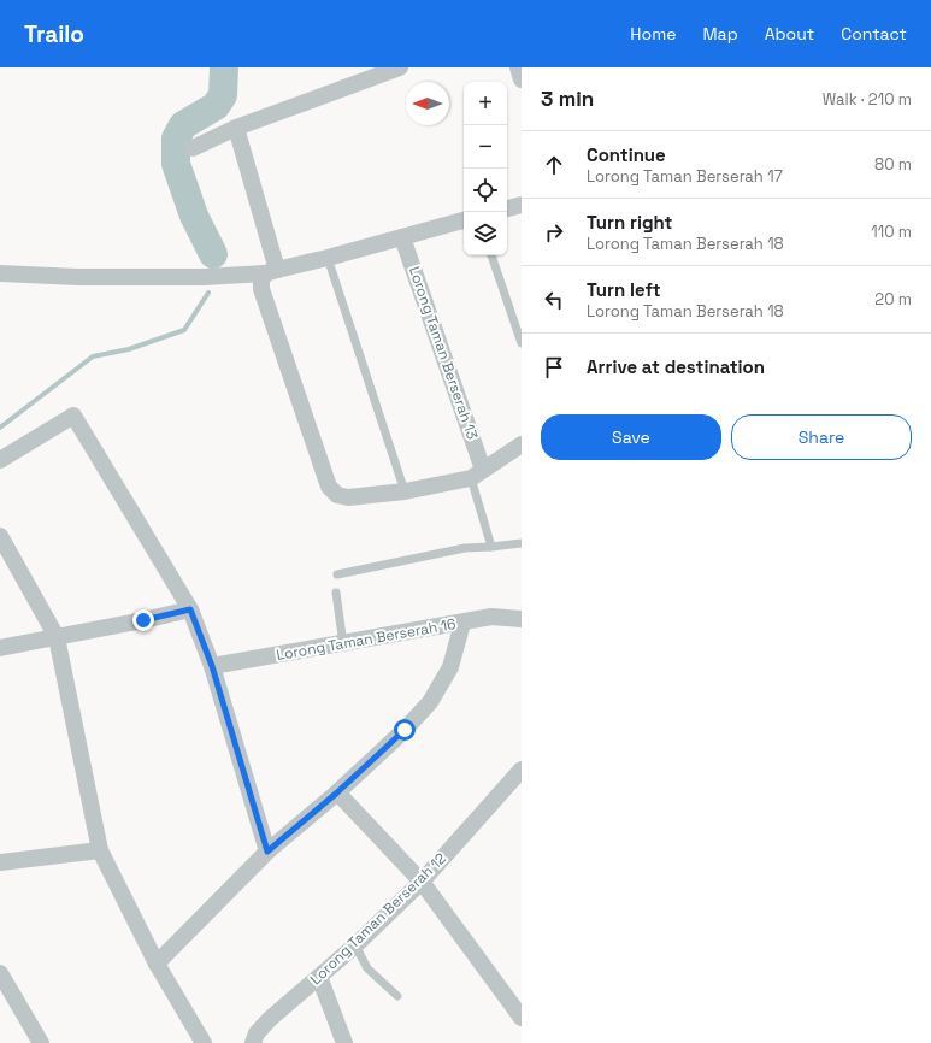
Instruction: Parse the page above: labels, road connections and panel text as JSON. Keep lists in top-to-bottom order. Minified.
{"streets":{"street":["Lorong Taman Berserah 13","Lorong Taman Berserah 16","Lorong Taman Berserah 12"]},"north":"left","page":{"header":"Trailo","nav":["Home","Map","About","Contact"],"heading":["3 min","Walk · 210 m"],"map_buttons":["+","−"],"list":[["Continue","Lorong Taman Berserah 17","80 m"],["Turn right","Lorong Taman Berserah 18","110 m"],["Turn left","Lorong Taman Berserah 18","20 m"],"Arrive at destination"],"buttons":["Save","Share"]}}
